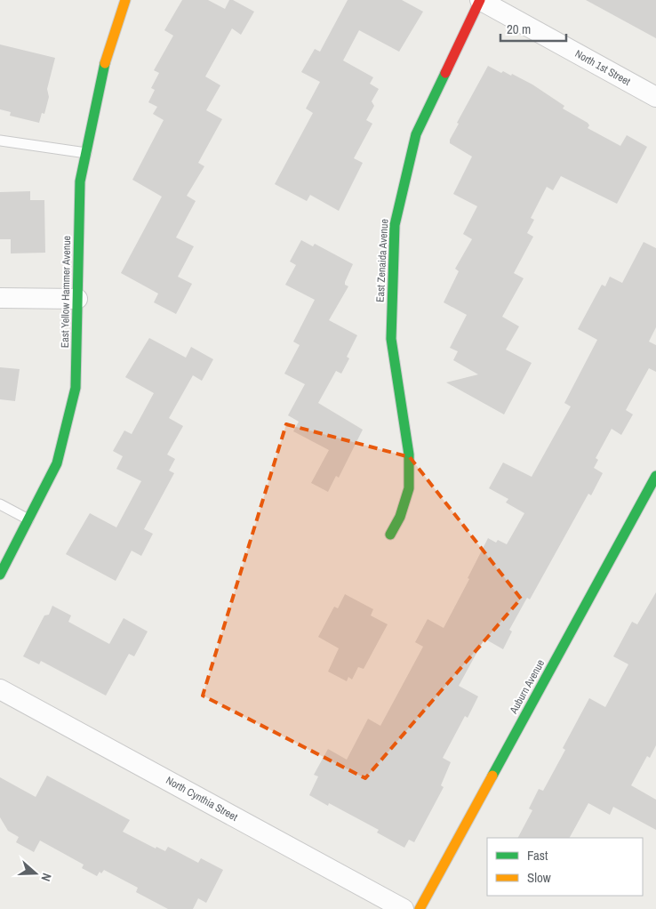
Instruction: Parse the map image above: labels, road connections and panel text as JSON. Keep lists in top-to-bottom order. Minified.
{"streets":{"street":["North 1st Street","East Zenaida Avenue","East Yellow Hammer Avenue","Auburn Avenue","North Cynthia Street"]},"crossings":[["North 1st Street","East Zenaida Avenue"]],"legend":["Fast","Slow"],"scale_bar":"20 m","north":"right"}
